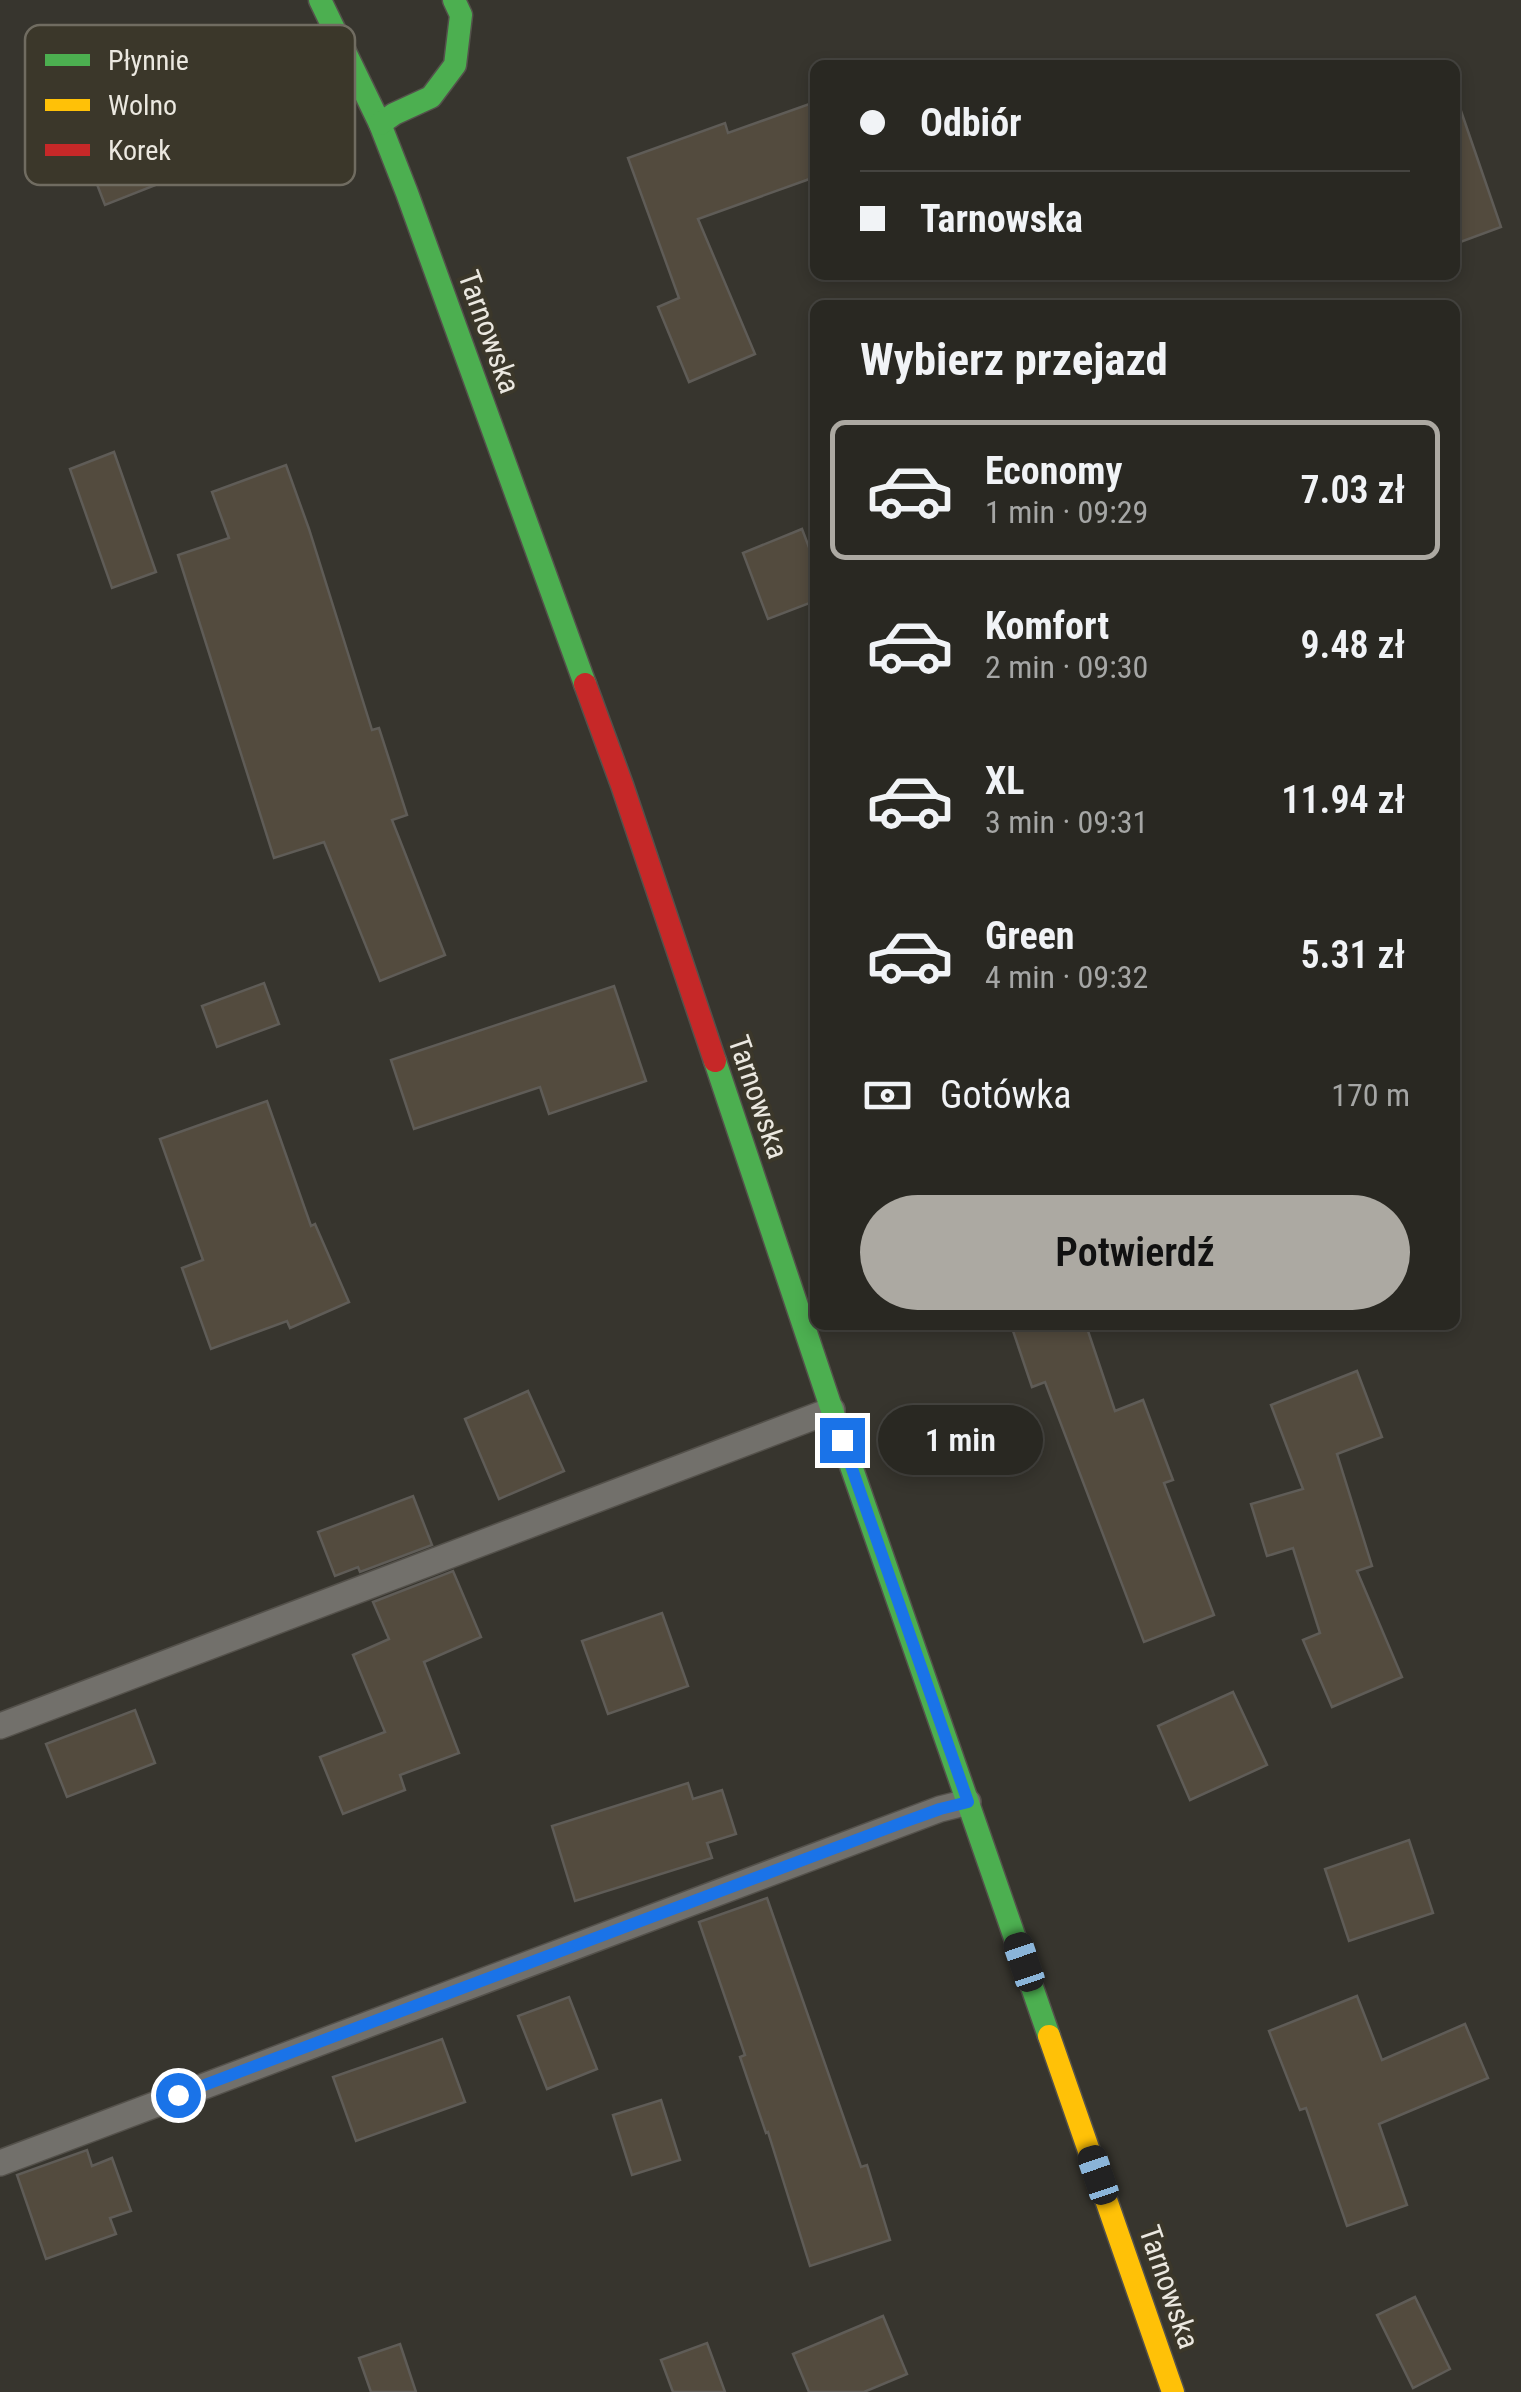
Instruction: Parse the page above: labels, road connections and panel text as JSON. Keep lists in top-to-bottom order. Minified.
{"streets":{"street":["Tarnowska"]},"legend":["Płynnie","Wolno","Korek"],"page":{"banner":["Odbiór","Tarnowska"],"heading":"Wybierz przejazd","list":[{"name":"Economy","note":"1 min · 09:29","value":"7.03 zł"},{"name":"Komfort","note":"2 min · 09:30","value":"9.48 zł"},{"name":"XL","note":"3 min · 09:31","value":"11.94 zł"},{"name":"Green","note":"4 min · 09:32","value":"5.31 zł"}],"pay":["Gotówka","170 m"],"buttons":"Potwierdź","bubble":"1 min"}}
